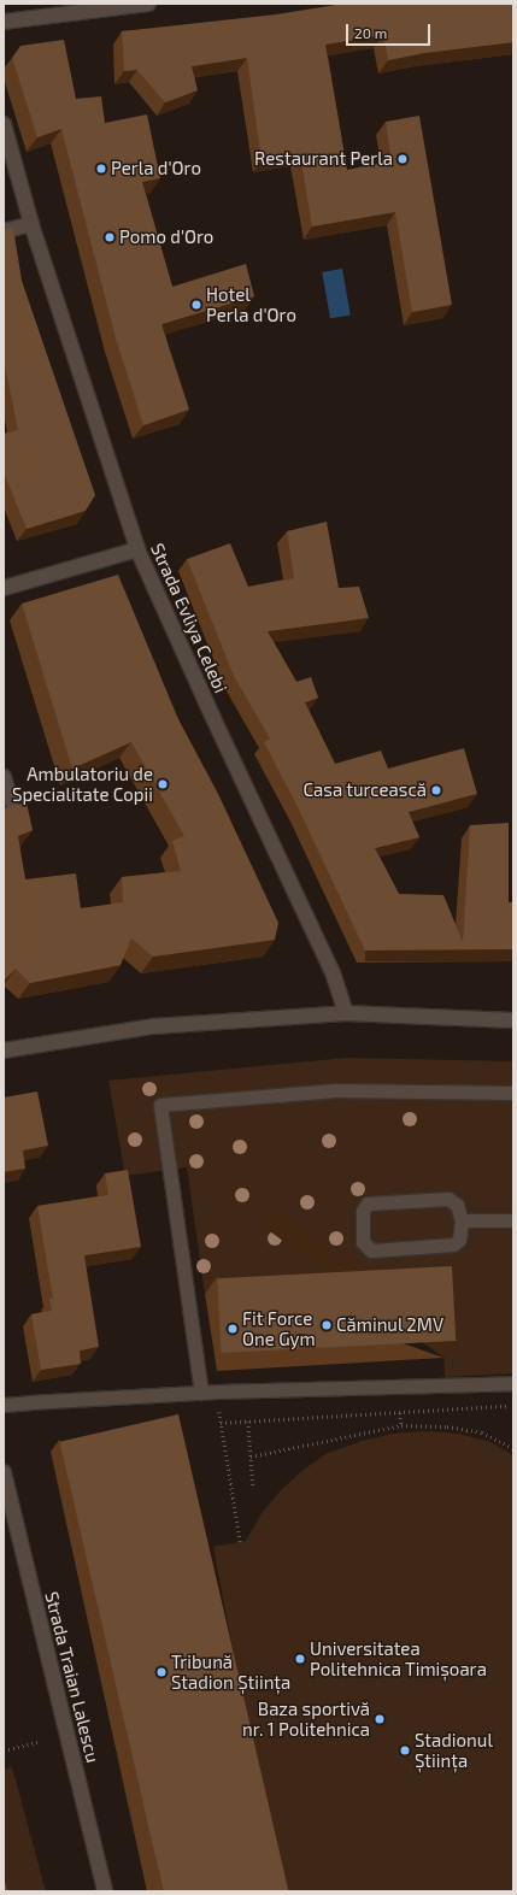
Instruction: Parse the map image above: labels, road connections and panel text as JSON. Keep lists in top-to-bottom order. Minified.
{"streets":{"street":["Strada Evliya Celebi","Strada Traian Lalescu"]},"places":["Restaurant Perla","Perla d'Oro","Pomo d'Oro","Hotel Perla d'Oro","Ambulatoriu de Specialitate Copii","Casa turcească","Căminul 2MV","Fit Force One Gym","Universitatea Politehnica Timișoara","Tribună Stadion Știința","Baza sportivă nr. 1 Politehnica","Stadionul Știința"],"scale_bar":"20 m"}
